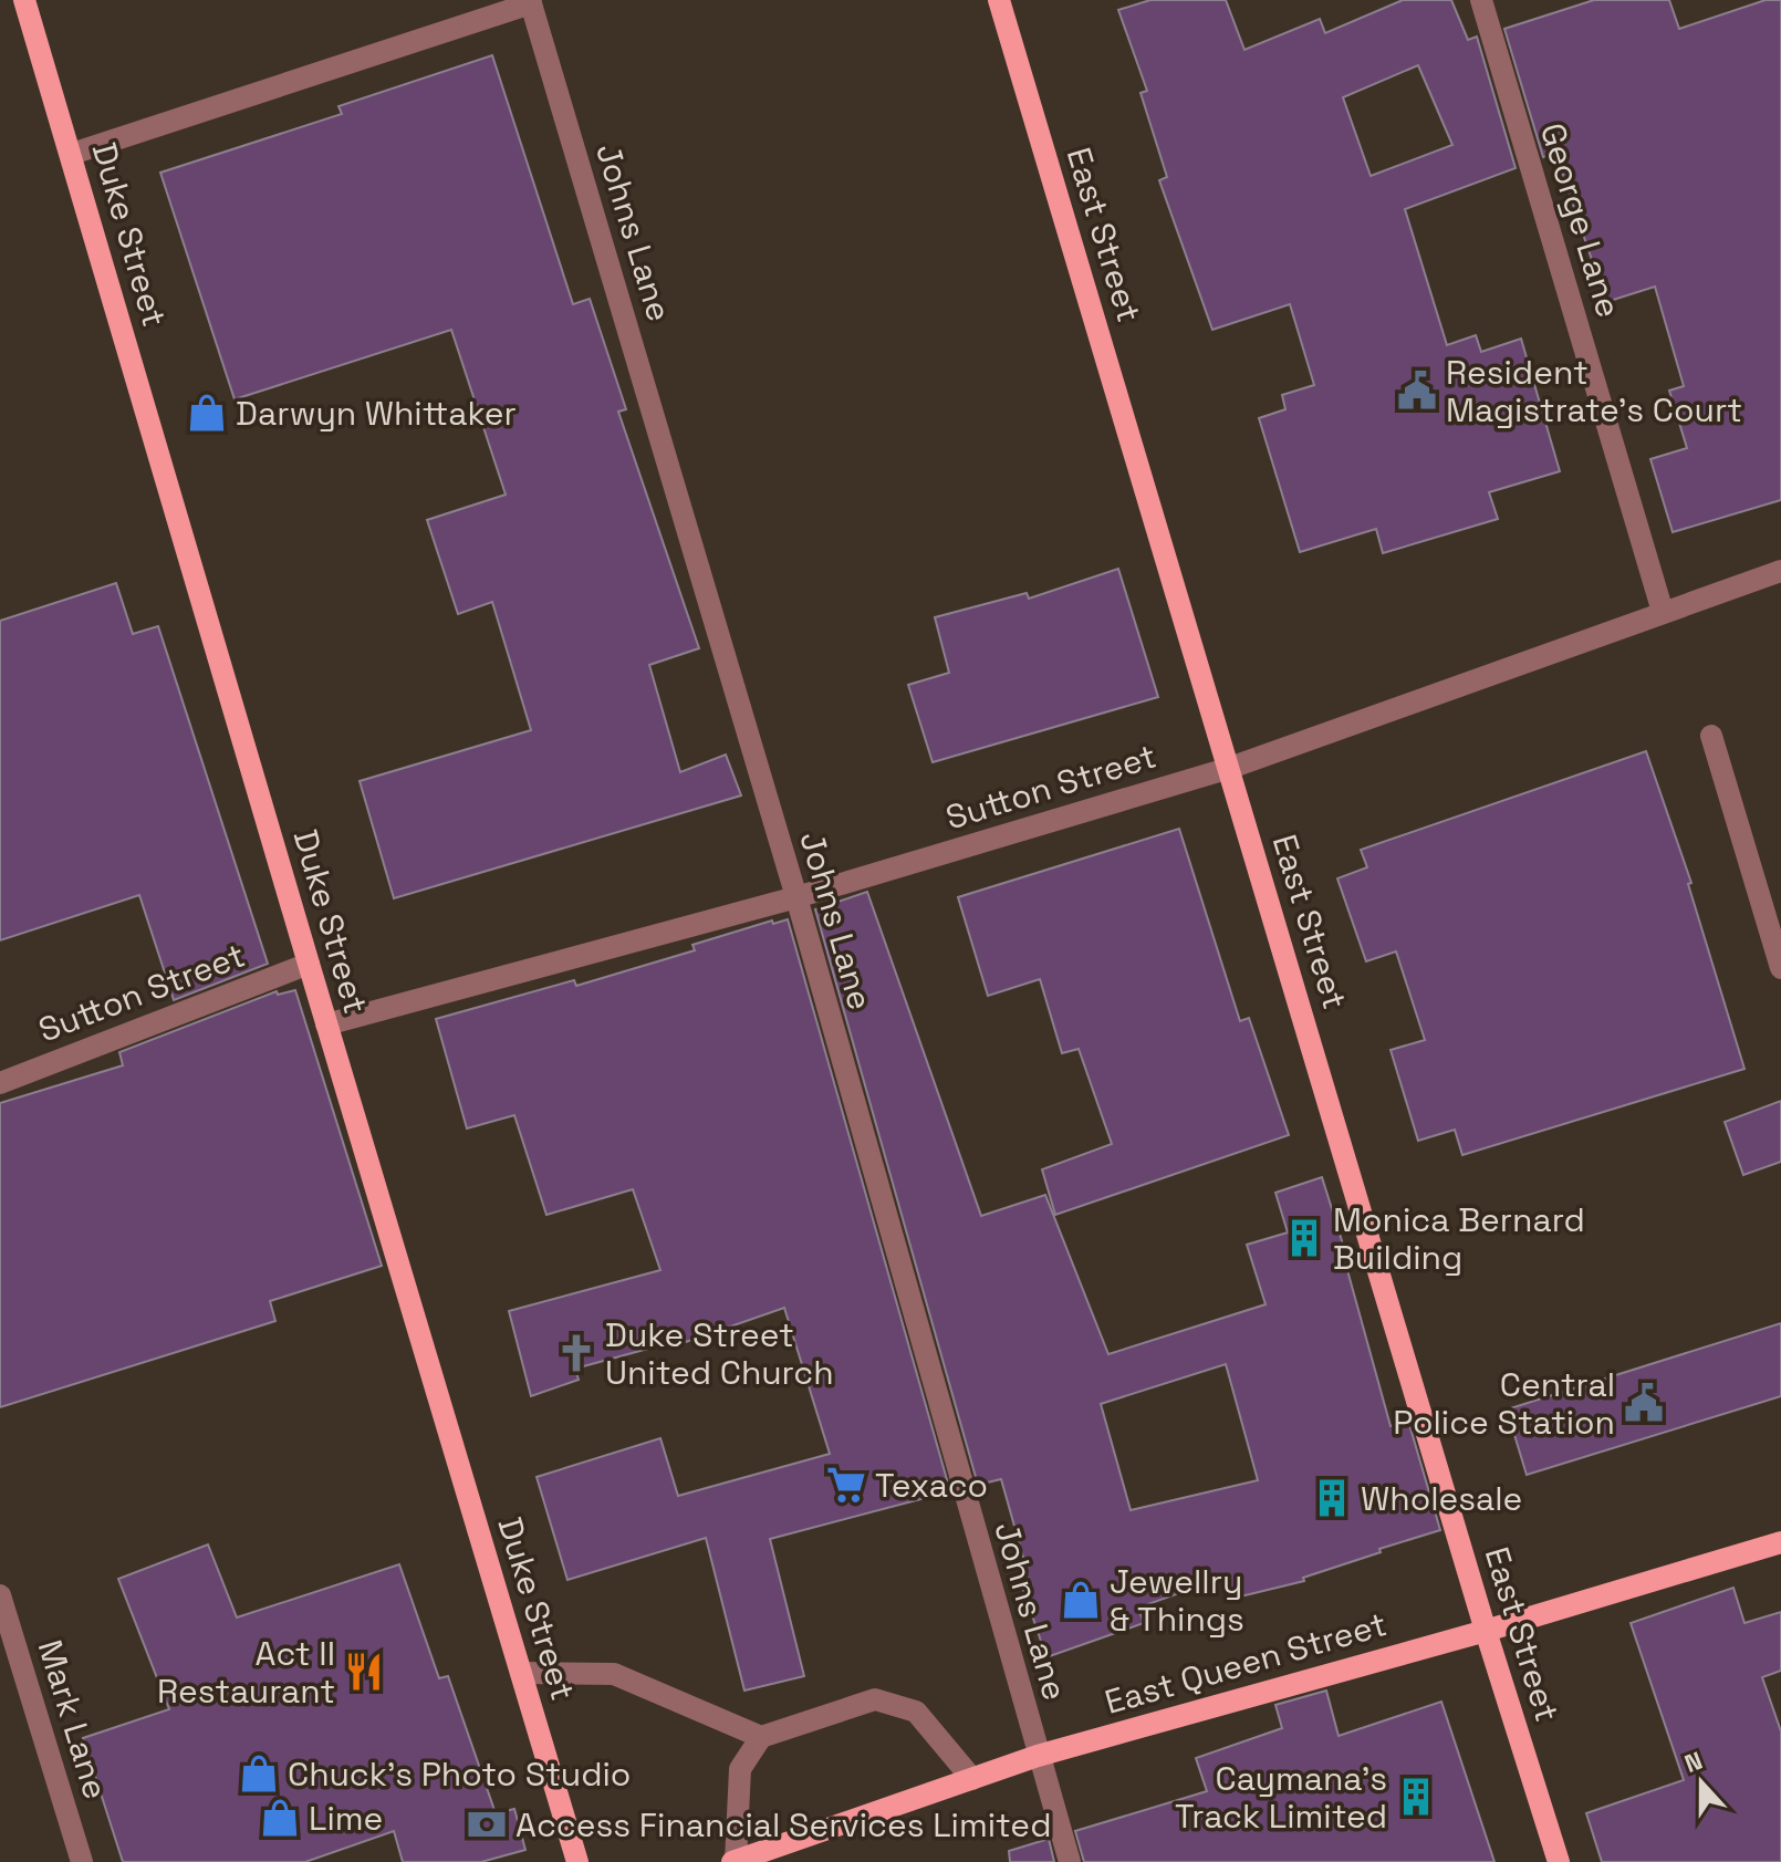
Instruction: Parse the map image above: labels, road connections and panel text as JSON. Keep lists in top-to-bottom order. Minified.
{"streets":{"main road":["Duke Street","East Street","East Queen Street"],"street":["George Lane","Johns Lane","Sutton Street","Mark Lane"]},"crossings":[["George Lane","Sutton Street"],["Johns Lane","Sutton Street"],["Johns Lane","East Queen Street"],["Duke Street","Sutton Street"],["East Street","Sutton Street"],["East Street","East Queen Street"]],"places":{"public building":["Resident Magistrate's Court","Central Police Station"],"shop":["Darwyn Whittaker","Jewellry & Things","Chuck's Photo Studio","Lime"],"building":["Monica Bernard Building","Wholesale","Caymana's Track Limited"],"church":["Duke Street United Church"],"supermarket":["Texaco"],"restaurant":["Act II Restaurant"],"bank":["Access Financial Services Limited"]},"north":"top"}
